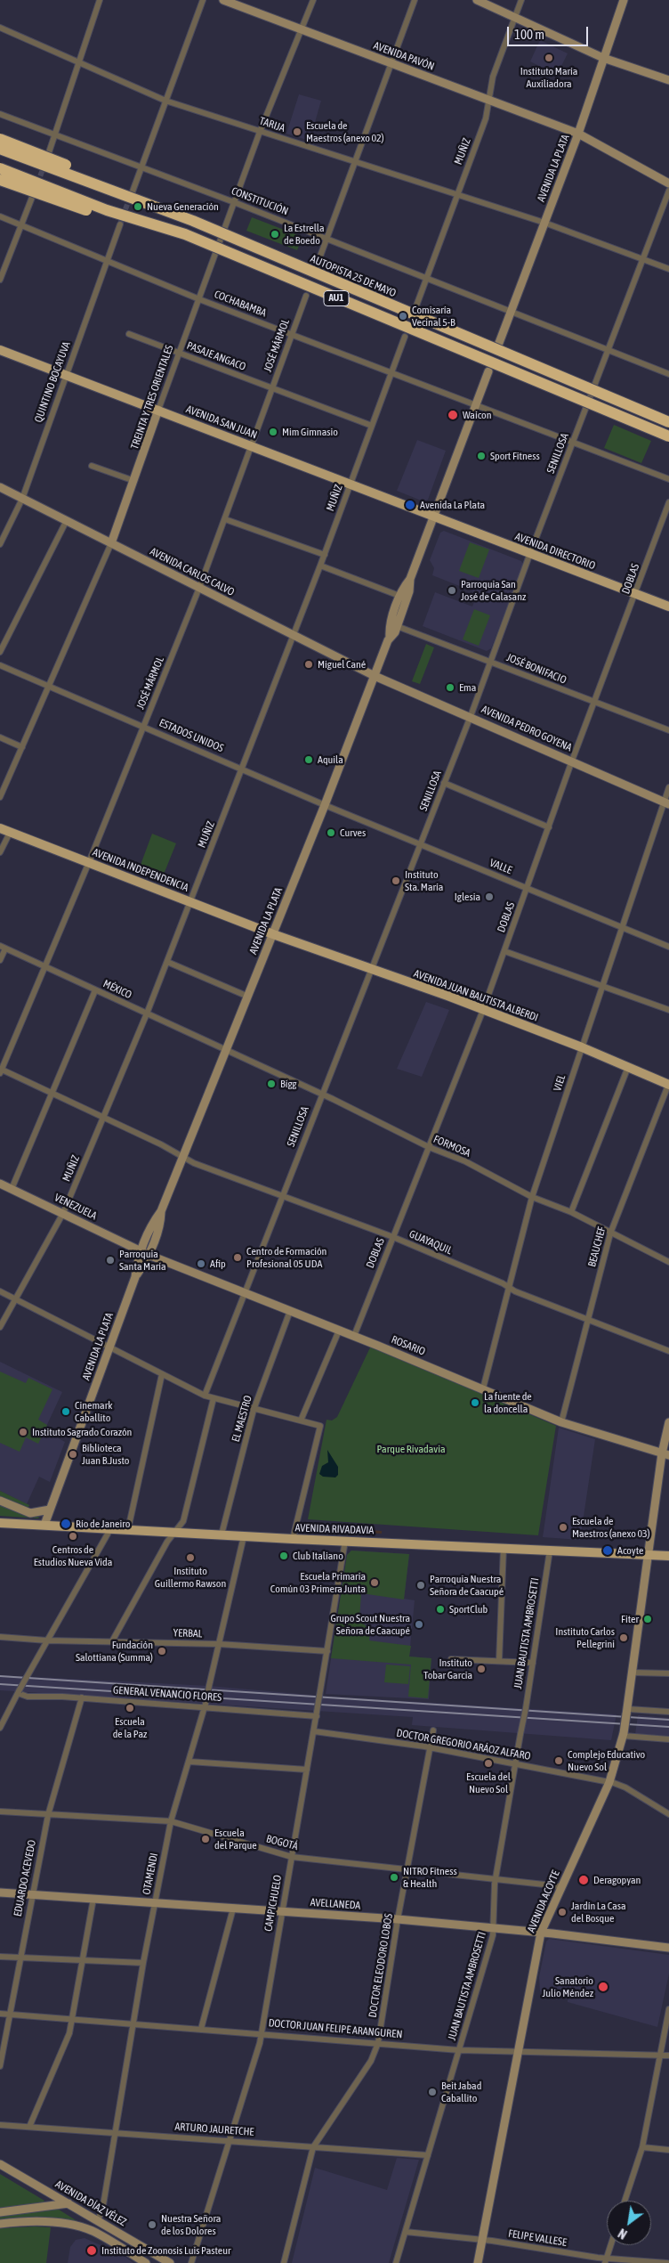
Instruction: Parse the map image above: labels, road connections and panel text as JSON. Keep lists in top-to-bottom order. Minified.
{"streets":{"highway":["AUTOPISTA 25 DE MAYO","AU1"],"main road":["AVENIDA PAVÓN","AVENIDA LA PLATA","TREINTA Y TRES ORIENTALES","AVENIDA SAN JUAN","AVENIDA DIRECTORIO","AVENIDA CARLOS CALVO","AVENIDA PEDRO GOYENA","AVENIDA INDEPENDENCIA","AVENIDA JUAN BAUTISTA ALBERDI","VENEZUELA","ROSARIO","AVENIDA RIVADAVIA","AVENIDA ACOYTE","AVELLANEDA","AVENIDA DÍAZ VÉLEZ"],"street":["TARIJA","MUÑIZ","CONSTITUCIÓN","COCHABAMBA","JOSÉ MÁRMOL","PASAJE ANGACO","QUINTINO BOCAYUVA","SENILLOSA","DOBLAS","JOSÉ BONIFACIO","ESTADOS UNIDOS","VALLE","MÉXICO","VIEL","FORMOSA","GUAYAQUIL","BEAUCHEF","EL MAESTRO","YERBAL","JUAN BAUTISTA AMBROSETTI","GENERAL VENANCIO FLORES","DOCTOR GREGORIO ARÁOZ ALFARO","BOGOTÁ","OTAMENDI","EDUARDO ACEVEDO","CAMPICHUELO","DOCTOR ELEODORO LOBOS","DOCTOR JUAN FELIPE ARANGUREN","ARTURO JAURETCHE","FELIPE VALLESE"]},"crossings":[["AVENIDA PAVÓN","MUÑIZ"],["AVENIDA PAVÓN","AVENIDA LA PLATA"],["AVENIDA PAVÓN","TREINTA Y TRES ORIENTALES"],["TARIJA","MUÑIZ"],["TARIJA","AVENIDA LA PLATA"],["TARIJA","TREINTA Y TRES ORIENTALES"],["TARIJA","SENILLOSA"],["MUÑIZ","CONSTITUCIÓN"],["MUÑIZ","COCHABAMBA"],["MUÑIZ","PASAJE ANGACO"],["MUÑIZ","AVENIDA SAN JUAN"],["MUÑIZ","AVENIDA CARLOS CALVO"],["MUÑIZ","ESTADOS UNIDOS"],["MUÑIZ","AVENIDA INDEPENDENCIA"],["MUÑIZ","MÉXICO"],["MUÑIZ","VENEZUELA"],["MUÑIZ","GUAYAQUIL"],["AVENIDA LA PLATA","CONSTITUCIÓN"],["AVENIDA LA PLATA","COCHABAMBA"],["AVENIDA LA PLATA","AVENIDA SAN JUAN"],["AVENIDA LA PLATA","AVENIDA DIRECTORIO"],["AVENIDA LA PLATA","AVENIDA CARLOS CALVO"],["AVENIDA LA PLATA","JOSÉ BONIFACIO"],["AVENIDA LA PLATA","AVENIDA PEDRO GOYENA"],["AVENIDA LA PLATA","ESTADOS UNIDOS"],["AVENIDA LA PLATA","VALLE"],["AVENIDA LA PLATA","AVENIDA INDEPENDENCIA"],["AVENIDA LA PLATA","MÉXICO"],["AVENIDA LA PLATA","AVENIDA JUAN BAUTISTA ALBERDI"],["AVENIDA LA PLATA","FORMOSA"],["AVENIDA LA PLATA","VENEZUELA"],["AVENIDA LA PLATA","GUAYAQUIL"],["AVENIDA LA PLATA","ROSARIO"],["AVENIDA LA PLATA","AVENIDA RIVADAVIA"],["CONSTITUCIÓN","TREINTA Y TRES ORIENTALES"],["CONSTITUCIÓN","SENILLOSA"],["COCHABAMBA","JOSÉ MÁRMOL"],["COCHABAMBA","QUINTINO BOCAYUVA"],["COCHABAMBA","TREINTA Y TRES ORIENTALES"],["COCHABAMBA","SENILLOSA"],["JOSÉ MÁRMOL","PASAJE ANGACO"],["JOSÉ MÁRMOL","AVENIDA SAN JUAN"],["JOSÉ MÁRMOL","AVENIDA CARLOS CALVO"],["JOSÉ MÁRMOL","ESTADOS UNIDOS"],["JOSÉ MÁRMOL","AVENIDA INDEPENDENCIA"],["JOSÉ MÁRMOL","MÉXICO"],["JOSÉ MÁRMOL","GUAYAQUIL"],["PASAJE ANGACO","TREINTA Y TRES ORIENTALES"],["QUINTINO BOCAYUVA","AVENIDA SAN JUAN"],["QUINTINO BOCAYUVA","AVENIDA CARLOS CALVO"],["TREINTA Y TRES ORIENTALES","AVENIDA SAN JUAN"],["TREINTA Y TRES ORIENTALES","AVENIDA CARLOS CALVO"],["TREINTA Y TRES ORIENTALES","ESTADOS UNIDOS"],["AVENIDA SAN JUAN","AVENIDA DIRECTORIO"],["SENILLOSA","AVENIDA DIRECTORIO"],["SENILLOSA","JOSÉ BONIFACIO"],["SENILLOSA","AVENIDA PEDRO GOYENA"],["SENILLOSA","VALLE"],["SENILLOSA","AVENIDA JUAN BAUTISTA ALBERDI"],["SENILLOSA","FORMOSA"],["SENILLOSA","GUAYAQUIL"],["SENILLOSA","ROSARIO"],["AVENIDA DIRECTORIO","DOBLAS"],["AVENIDA CARLOS CALVO","AVENIDA PEDRO GOYENA"],["DOBLAS","JOSÉ BONIFACIO"],["DOBLAS","AVENIDA PEDRO GOYENA"],["DOBLAS","VALLE"],["DOBLAS","AVENIDA JUAN BAUTISTA ALBERDI"],["DOBLAS","FORMOSA"],["DOBLAS","GUAYAQUIL"],["DOBLAS","ROSARIO"],["AVENIDA PEDRO GOYENA","VIEL"],["ESTADOS UNIDOS","VALLE"],["VALLE","VIEL"],["AVENIDA INDEPENDENCIA","AVENIDA JUAN BAUTISTA ALBERDI"],["MÉXICO","FORMOSA"],["AVENIDA JUAN BAUTISTA ALBERDI","VIEL"],["AVENIDA JUAN BAUTISTA ALBERDI","BEAUCHEF"],["VIEL","FORMOSA"],["VIEL","GUAYAQUIL"],["VIEL","ROSARIO"],["FORMOSA","BEAUCHEF"],["VENEZUELA","ROSARIO"],["GUAYAQUIL","BEAUCHEF"],["BEAUCHEF","ROSARIO"],["ROSARIO","EL MAESTRO"],["ROSARIO","AVENIDA ACOYTE"],["EL MAESTRO","AVENIDA RIVADAVIA"],["AVENIDA RIVADAVIA","JUAN BAUTISTA AMBROSETTI"],["AVENIDA RIVADAVIA","OTAMENDI"],["AVENIDA RIVADAVIA","AVENIDA ACOYTE"],["AVENIDA RIVADAVIA","CAMPICHUELO"],["YERBAL","OTAMENDI"],["YERBAL","CAMPICHUELO"],["JUAN BAUTISTA AMBROSETTI","DOCTOR GREGORIO ARÁOZ ALFARO"],["JUAN BAUTISTA AMBROSETTI","BOGOTÁ"],["JUAN BAUTISTA AMBROSETTI","AVELLANEDA"],["JUAN BAUTISTA AMBROSETTI","DOCTOR JUAN FELIPE ARANGUREN"],["JUAN BAUTISTA AMBROSETTI","ARTURO JAURETCHE"],["JUAN BAUTISTA AMBROSETTI","FELIPE VALLESE"],["GENERAL VENANCIO FLORES","OTAMENDI"],["GENERAL VENANCIO FLORES","EDUARDO ACEVEDO"],["GENERAL VENANCIO FLORES","CAMPICHUELO"],["DOCTOR GREGORIO ARÁOZ ALFARO","AVENIDA ACOYTE"],["DOCTOR GREGORIO ARÁOZ ALFARO","CAMPICHUELO"],["DOCTOR GREGORIO ARÁOZ ALFARO","DOCTOR ELEODORO LOBOS"],["BOGOTÁ","OTAMENDI"],["BOGOTÁ","EDUARDO ACEVEDO"],["BOGOTÁ","AVENIDA ACOYTE"],["BOGOTÁ","CAMPICHUELO"],["BOGOTÁ","DOCTOR ELEODORO LOBOS"],["OTAMENDI","AVELLANEDA"],["OTAMENDI","DOCTOR JUAN FELIPE ARANGUREN"],["OTAMENDI","ARTURO JAURETCHE"],["OTAMENDI","AVENIDA DÍAZ VÉLEZ"],["EDUARDO ACEVEDO","AVELLANEDA"],["EDUARDO ACEVEDO","DOCTOR JUAN FELIPE ARANGUREN"],["AVENIDA ACOYTE","AVELLANEDA"],["AVENIDA ACOYTE","DOCTOR JUAN FELIPE ARANGUREN"],["AVENIDA ACOYTE","FELIPE VALLESE"],["CAMPICHUELO","AVELLANEDA"],["CAMPICHUELO","DOCTOR JUAN FELIPE ARANGUREN"],["CAMPICHUELO","ARTURO JAURETCHE"],["AVELLANEDA","DOCTOR ELEODORO LOBOS"],["DOCTOR ELEODORO LOBOS","DOCTOR JUAN FELIPE ARANGUREN"],["DOCTOR ELEODORO LOBOS","ARTURO JAURETCHE"]],"parks":["Parque Rivadavia"],"places":["Instituto María Auxiliadora","Escuela de Maestros (anexo 02)","Nueva Generación","La Estrella de Boedo","Comisaría Vecinal 5-B","Waícon","Mim Gimnasio","Sport Fitness","Avenida La Plata","Parroquia San José de Calasanz","Miguel Cané","Ema","Aquila","Curves","Instituto Sta. María","Iglesia","Bigg","Centro de Formación Profesional 05 UDA","Parroquia Santa María","Afip","La fuente de la doncella","Cinemark Caballito","Instituto Sagrado Corazón","Biblioteca Juan B.Justo","Río de Janeiro","Escuela de Maestros (anexo 03)","Centros de Estudios Nueva Vida","Acoyte","Club Italiano","Instituto Guillermo Rawson","Escuela Primaria Común 03 Primera Junta","Parroquia Nuestra Señora de Caacupé","SportClub","Fiter","Grupo Scout Nuestra Señora de Caacupé","Instituto Carlos Pellegrini","Fundación Salottiana (Summa)","Instituto Tobar Garcia","Escuela de la Paz","Complejo Educativo Nuevo Sol","Escuela del Nuevo Sol","Escuela del Parque","NITRO Fitness & Health","Deragopyan","Jardín La Casa del Bosque","Sanatorio Julio Méndez","Beit Jabad Caballito","Nuestra Señora de los Dolores","Instituto de Zoonosis Luis Pasteur"],"scale_bar":"100 m","north":"bottom left"}
